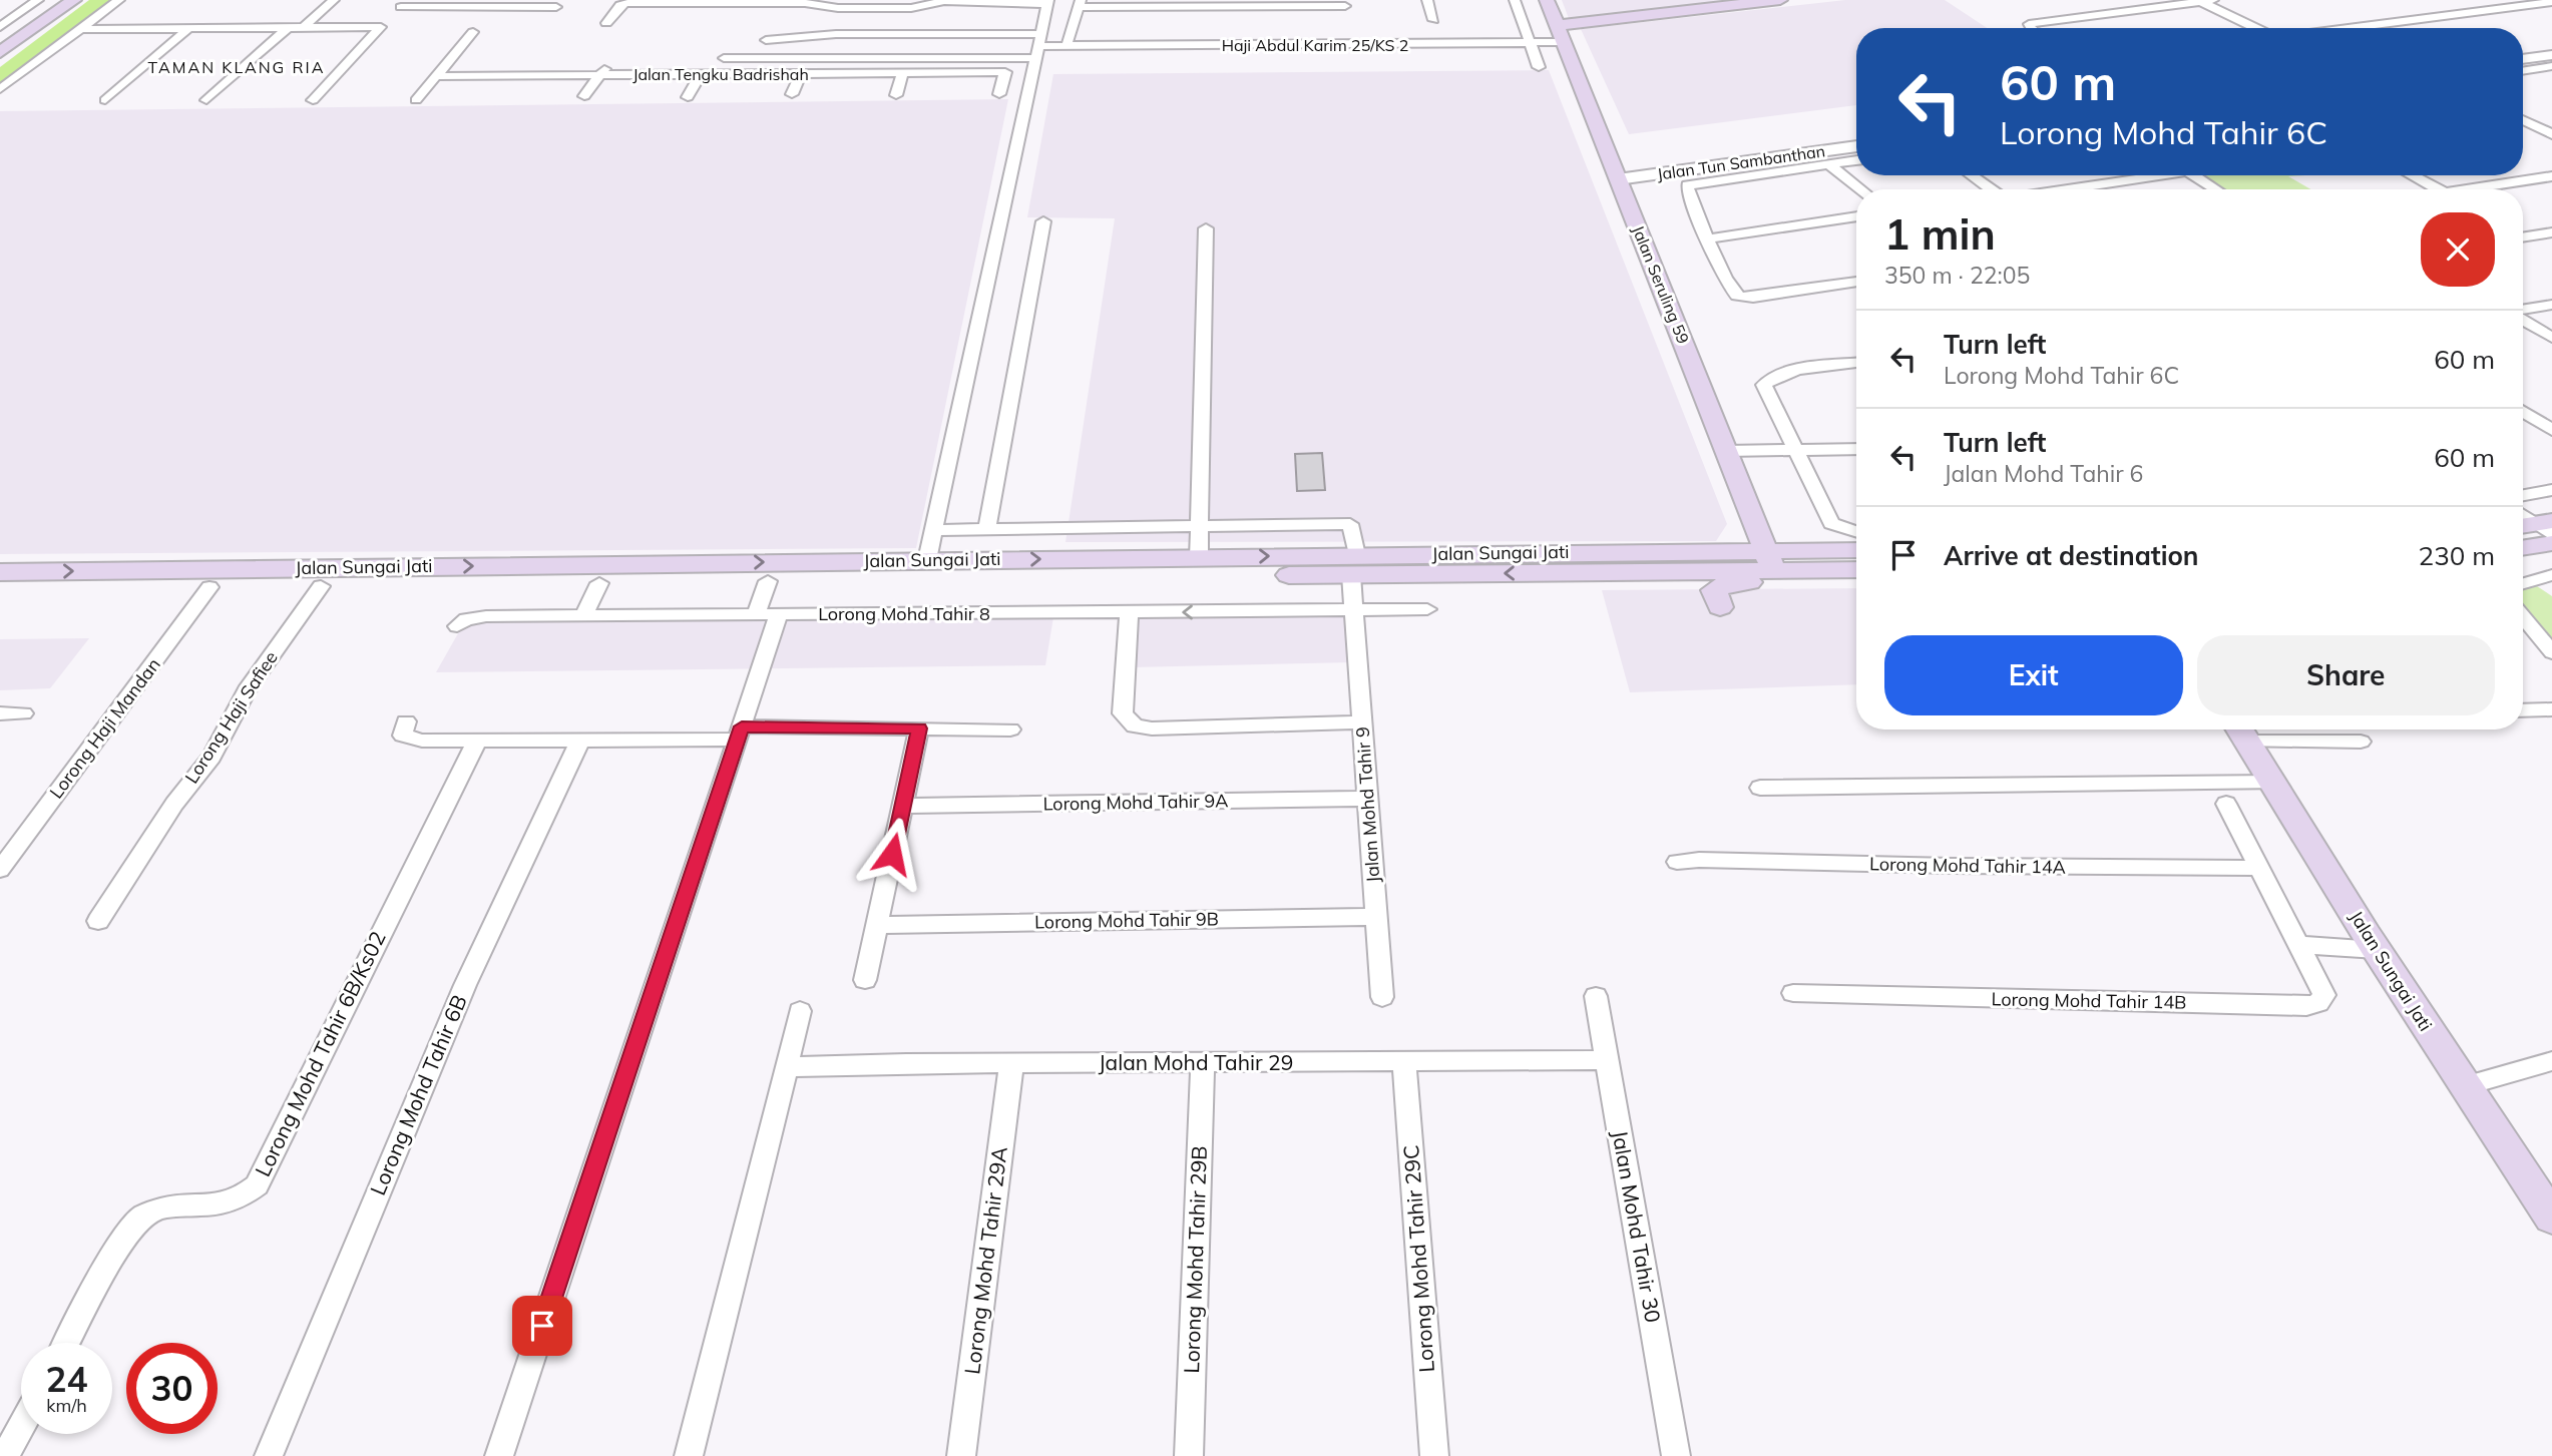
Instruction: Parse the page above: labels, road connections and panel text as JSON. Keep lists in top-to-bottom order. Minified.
{"streets":{"main road":["Jalan Seruling 59","Jalan Sungai Jati"],"street":["Haji Abdul Karim 25/KS 2","Jalan Tengku Badrishah","Jalan Tun Sambanthan","Lorong Mohd Tahir 8","Lorong Haji Safiee","Lorong Haji Mandan","Lorong Mohd Tahir 9A","Jalan Mohd Tahir 9","Lorong Mohd Tahir 14A","Lorong Mohd Tahir 9B","Lorong Mohd Tahir 14B","Lorong Mohd Tahir 6B/Ks02","Jalan Mohd Tahir 29","Lorong Mohd Tahir 6B","Jalan Mohd Tahir 30","Lorong Mohd Tahir 29C","Lorong Mohd Tahir 29B","Lorong Mohd Tahir 29A"]},"crossings":[["Haji Abdul Karim 25/KS 2","Jalan Seruling 59"],["Jalan Tun Sambanthan","Jalan Seruling 59"],["Jalan Seruling 59","Jalan Sungai Jati"],["Jalan Sungai Jati","Lorong Haji Safiee"],["Jalan Sungai Jati","Lorong Haji Mandan"],["Jalan Sungai Jati","Jalan Mohd Tahir 9"],["Lorong Mohd Tahir 8","Jalan Mohd Tahir 9"],["Lorong Mohd Tahir 9A","Jalan Mohd Tahir 9"],["Jalan Mohd Tahir 9","Lorong Mohd Tahir 9B"],["Jalan Mohd Tahir 29","Jalan Mohd Tahir 30"],["Jalan Mohd Tahir 29","Lorong Mohd Tahir 29C"],["Jalan Mohd Tahir 29","Lorong Mohd Tahir 29B"],["Jalan Mohd Tahir 29","Lorong Mohd Tahir 29A"]],"districts":["TAMAN KLANG RIA"],"page":{"turn":["60 m","Lorong Mohd Tahir 6C"],"heading":["1 min","350 m · 22:05"],"list":[{"name":"Turn left","note":"Lorong Mohd Tahir 6C","value":"60 m"},{"name":"Turn left","note":"Jalan Mohd Tahir 6","value":"60 m"},{"name":"Arrive at destination","value":"230 m"}],"buttons":["Exit","Share"],"speed":"24 km/h","limit":"30"}}
